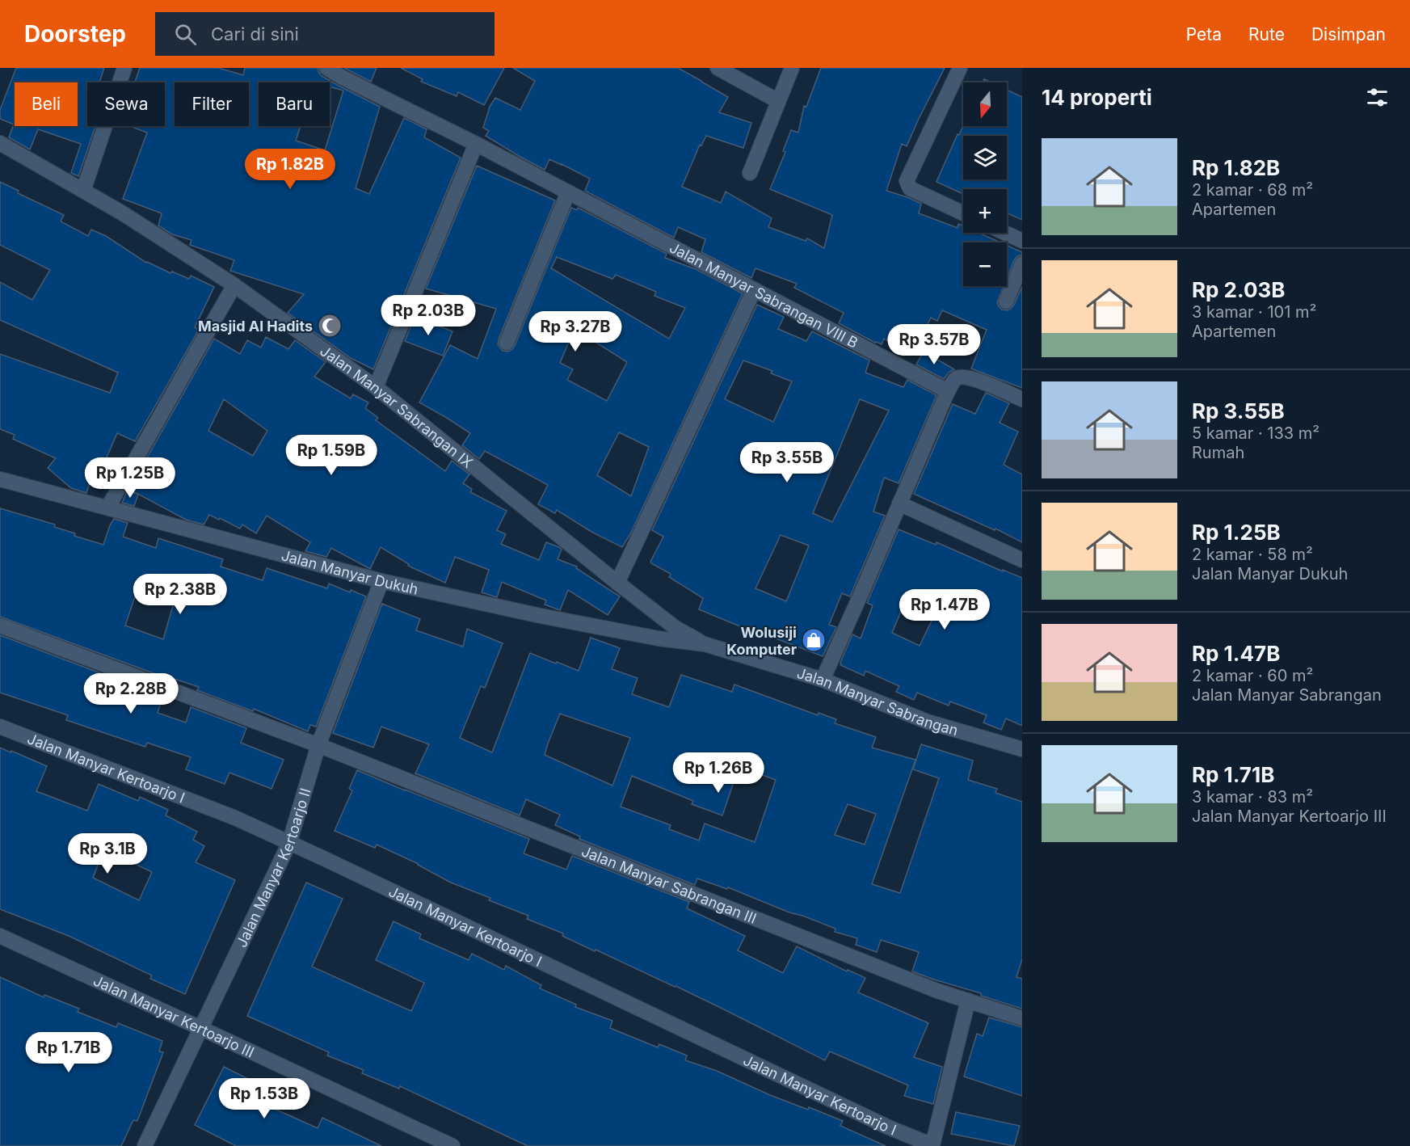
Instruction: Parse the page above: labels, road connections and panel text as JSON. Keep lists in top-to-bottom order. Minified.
{"streets":{"street":["Jalan Manyar Sabrangan VIII B","Jalan Manyar Sabrangan IX","Jalan Manyar Dukuh","Jalan Manyar Sabrangan","Jalan Manyar Kertoarjo I","Jalan Manyar Kertoarjo II","Jalan Manyar Sabrangan III","Jalan Manyar Kertoarjo III"]},"crossings":[["Jalan Manyar Sabrangan IX","Jalan Manyar Dukuh"],["Jalan Manyar Sabrangan IX","Jalan Manyar Sabrangan"],["Jalan Manyar Dukuh","Jalan Manyar Sabrangan"],["Jalan Manyar Dukuh","Jalan Manyar Kertoarjo II"],["Jalan Manyar Kertoarjo I","Jalan Manyar Kertoarjo II"],["Jalan Manyar Kertoarjo II","Jalan Manyar Sabrangan III"],["Jalan Manyar Kertoarjo II","Jalan Manyar Kertoarjo III"]],"places":{"mosque":["Masjid Al Hadits"],"shop":["Wolusiji Komputer"]},"north":"bottom","page":{"header":"Doorstep","search":"Cari di sini","nav":["Peta","Rute","Disimpan"],"heading":"14 properti","map_buttons":["+","−"],"chip":["Beli","Sewa","Filter","Baru"],"list":[{"name":"Rp 1.82B","note":"2 kamar · 68 m² · Apartemen"},{"name":"Rp 2.03B","note":"3 kamar · 101 m² · Apartemen"},{"name":"Rp 3.55B","note":"5 kamar · 133 m² · Rumah"},{"name":"Rp 1.25B","note":"2 kamar · 58 m² · Jalan Manyar Dukuh"},{"name":"Rp 1.47B","note":"2 kamar · 60 m² · Jalan Manyar Sabrangan"},{"name":"Rp 1.71B","note":"3 kamar · 83 m² · Jalan Manyar Kertoarjo III"}],"price":["Rp 1.82B","Rp 2.03B","Rp 3.27B","Rp 3.57B","Rp 1.59B","Rp 3.55B","Rp 1.25B","Rp 2.38B","Rp 1.47B","Rp 2.28B","Rp 1.26B","Rp 3.1B","Rp 1.71B","Rp 1.53B"]}}
